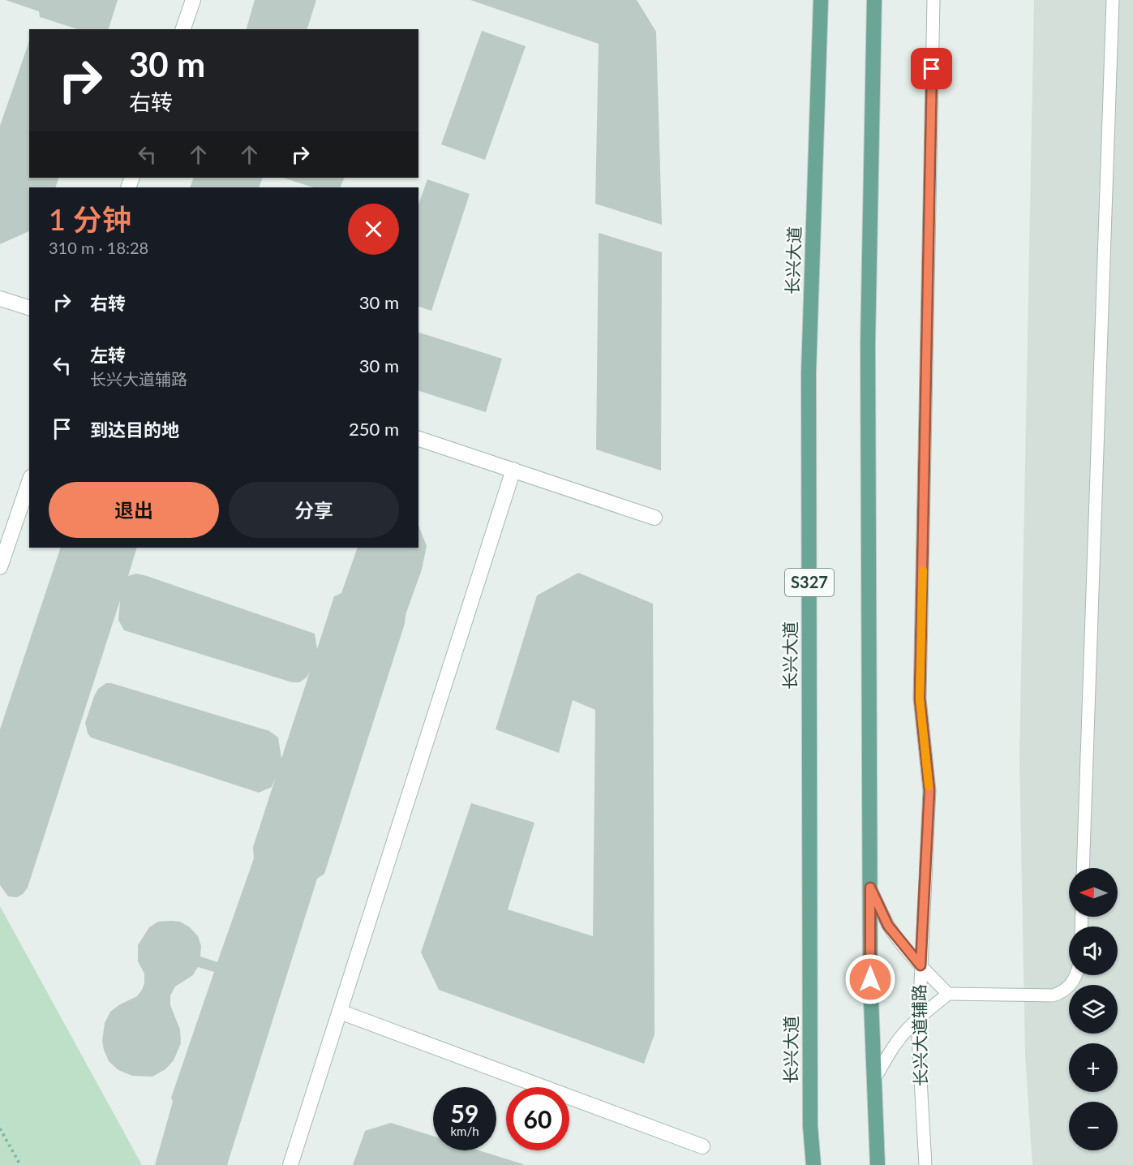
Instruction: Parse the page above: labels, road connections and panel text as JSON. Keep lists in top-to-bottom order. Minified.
{"streets":{"main road":["长兴大道","S327"],"lane":["长兴大道辅路"]},"north":"left","page":{"turn":["30 m","右转"],"heading":["1 分钟","310 m · 18:28"],"list":[{"name":"右转","value":"30 m"},{"name":"左转","note":"长兴大道辅路","value":"30 m"},{"name":"到达目的地","value":"250 m"}],"buttons":["退出","分享"],"map_buttons":["+","−"],"speed":"59 km/h","limit":"60"}}
